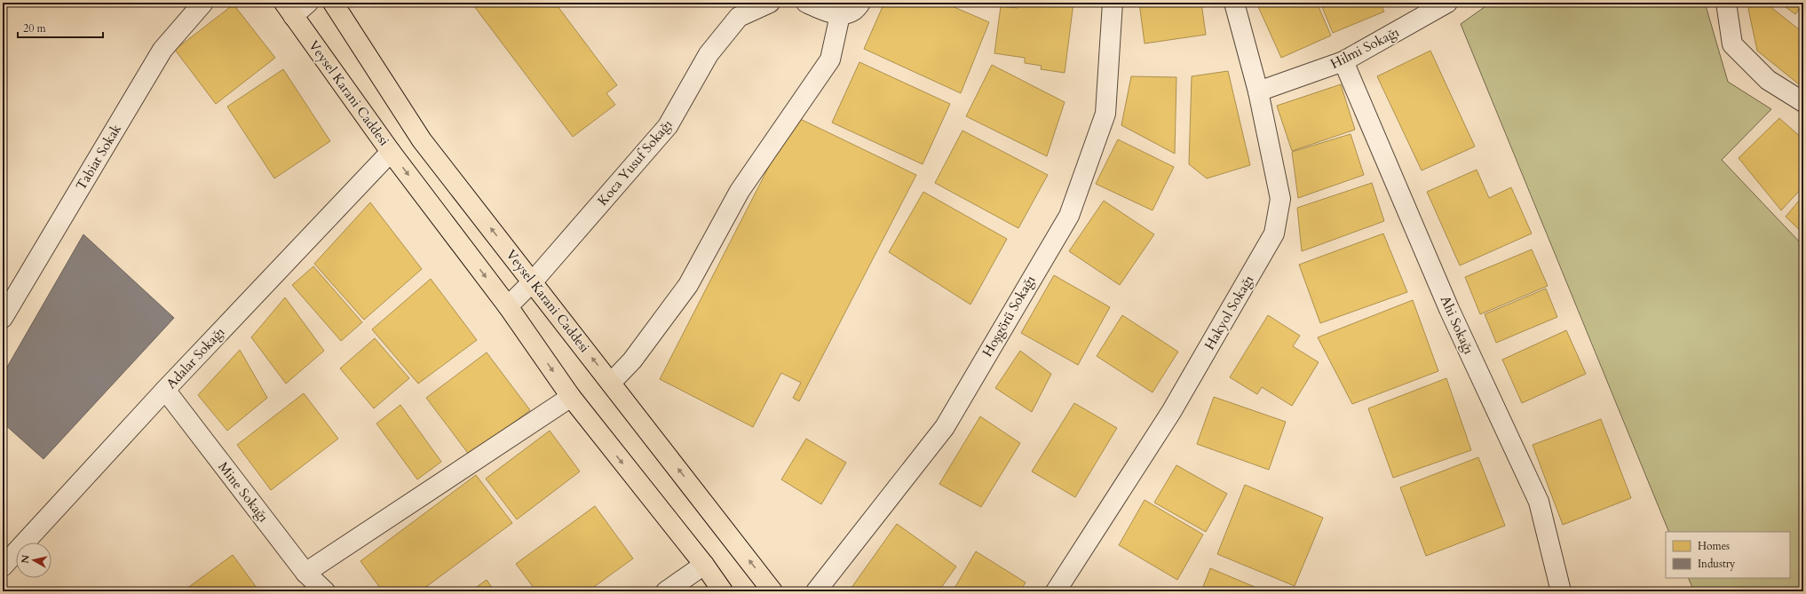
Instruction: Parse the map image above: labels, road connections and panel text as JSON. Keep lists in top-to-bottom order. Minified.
{"streets":{"main road":["Veysel Karani Caddesi"],"street":["Hilmi Sokağı","Tabiat Sokak","Koca Yusuf Sokağı","Hakyol Sokağı","Hoşgörü Sokağı","Ahi Sokağı","Adalar Sokağı","Mine Sokağı"]},"crossings":[["Hilmi Sokağı","Hakyol Sokağı"],["Hilmi Sokağı","Ahi Sokağı"],["Veysel Karani Caddesi","Koca Yusuf Sokağı"],["Veysel Karani Caddesi","Adalar Sokağı"],["Adalar Sokağı","Mine Sokağı"]],"legend":["Homes","Industry"],"scale_bar":"20 m","north":"left"}
